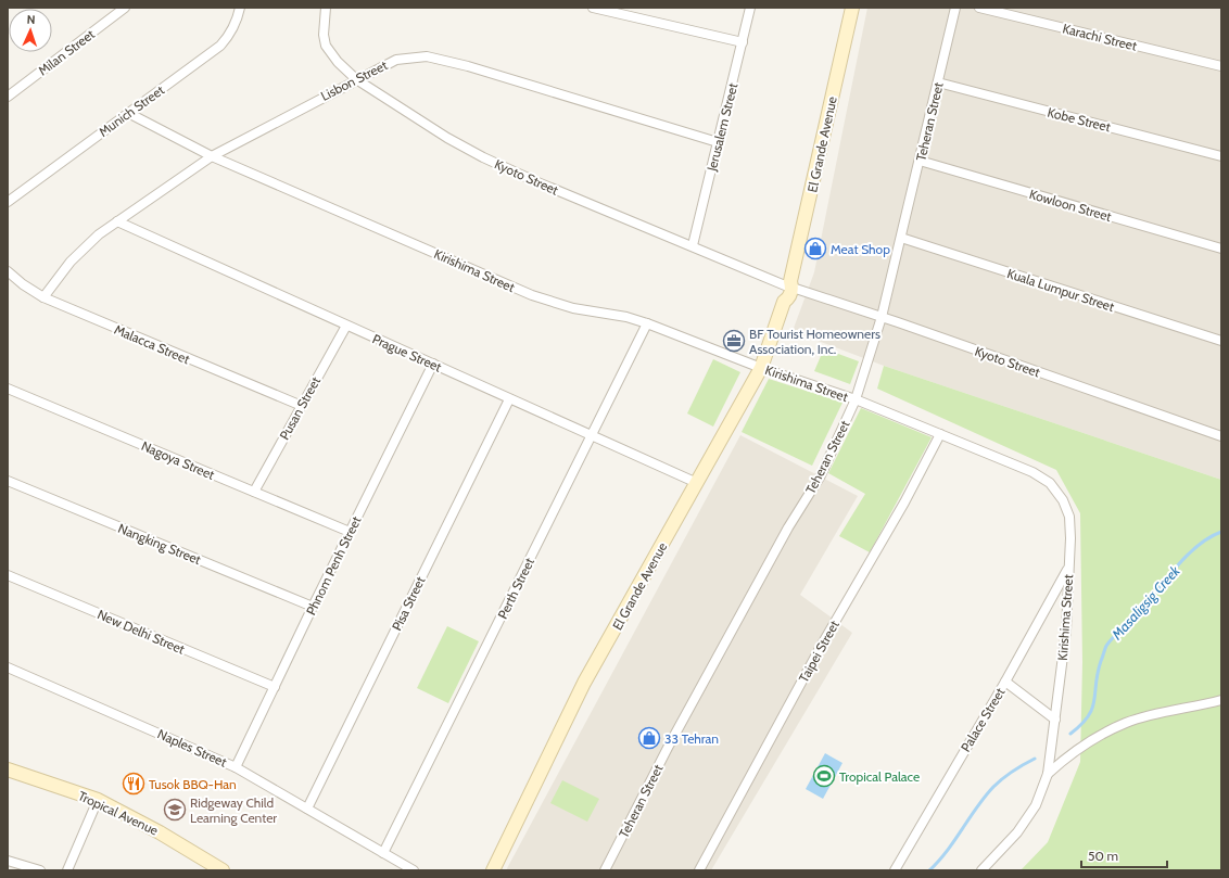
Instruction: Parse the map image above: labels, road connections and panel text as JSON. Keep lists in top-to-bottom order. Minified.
{"streets":{"street":["Karachi Street","Milan Street","Lisbon Street","Munich Street","Kobe Street","Teheran Street","Jerusalem Street","El Grande Avenue","Kyoto Street","Kowloon Street","Kirishima Street","Kuala Lumpur Street","Malacca Street","Prague Street","Pusan Street","Nagoya Street","Nangking Street","Phnom Penh Street","Perth Street","Pisa Street","New Delhi Street","Taipei Street","Palace Street","Naples Street","Tropical Avenue"]},"crossings":[["Lisbon Street","Jerusalem Street"],["Lisbon Street","Kyoto Street"],["Lisbon Street","Kirishima Street"],["Lisbon Street","Malacca Street"],["Lisbon Street","Prague Street"],["Munich Street","Kirishima Street"],["Kobe Street","Teheran Street"],["Teheran Street","Kyoto Street"],["Teheran Street","Kowloon Street"],["Teheran Street","Kirishima Street"],["Teheran Street","Kuala Lumpur Street"],["Jerusalem Street","Kyoto Street"],["El Grande Avenue","Kyoto Street"],["El Grande Avenue","Kirishima Street"],["El Grande Avenue","Prague Street"],["Kirishima Street","Perth Street"],["Kirishima Street","Taipei Street"],["Kirishima Street","Palace Street"],["Malacca Street","Pusan Street"],["Prague Street","Pusan Street"],["Prague Street","Phnom Penh Street"],["Prague Street","Perth Street"],["Prague Street","Pisa Street"],["Pusan Street","Nagoya Street"],["Nagoya Street","Phnom Penh Street"],["Nangking Street","Phnom Penh Street"],["Phnom Penh Street","New Delhi Street"],["Phnom Penh Street","Naples Street"],["Perth Street","Naples Street"],["Pisa Street","Naples Street"]],"water":["Masaligsig Creek"],"places":{"shop":["Meat Shop","33 Tehran"],"office":["BF Tourist Homeowners Association, Inc."],"sports":["Tropical Palace"],"restaurant":["Tusok BBQ-Han"],"school or university":["Ridgeway Child Learning Center"]},"scale_bar":"50 m","north":"top"}
